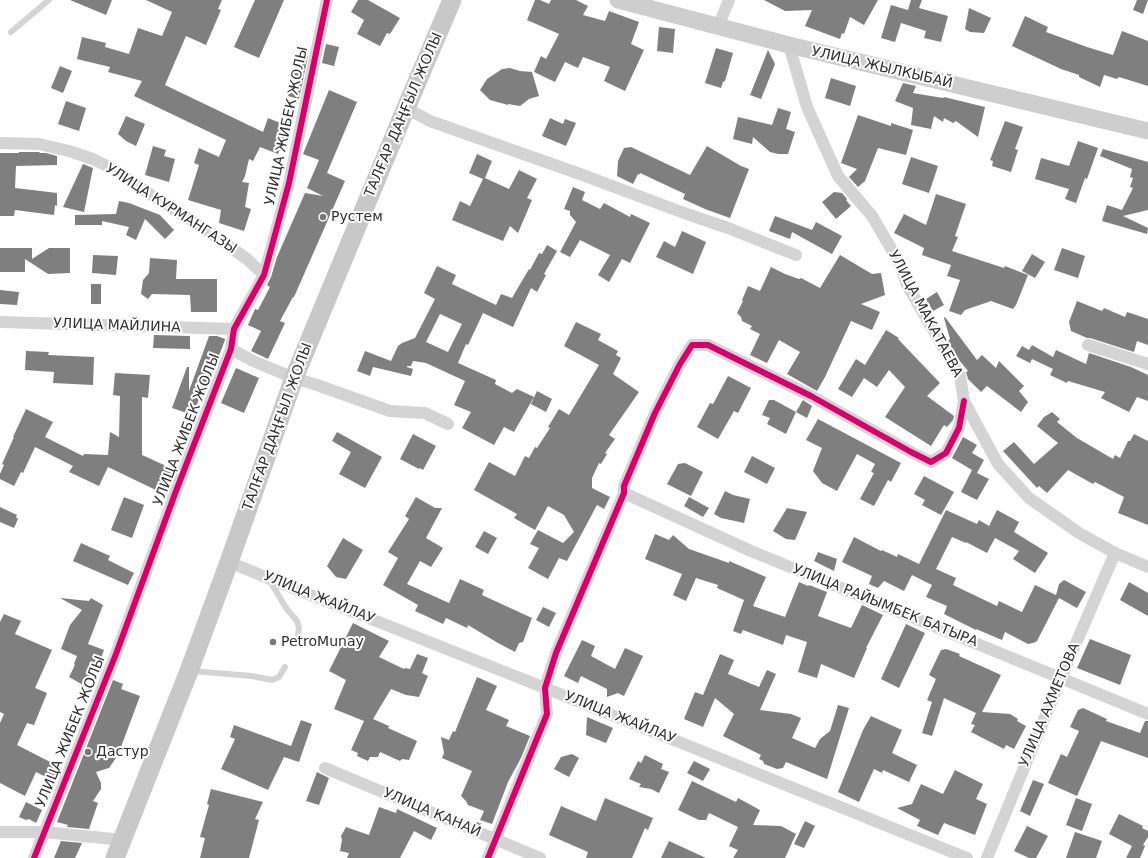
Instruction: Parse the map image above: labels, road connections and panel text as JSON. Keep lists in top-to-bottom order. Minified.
{"streets":{"main road":["ТАЛҒАР ДАҢҒЫЛ ЖОЛЫ"],"street":["УЛИЦА ЖЫЛКЫБАЙ","УЛИЦА ЖИБЕК ЖОЛЫ","УЛИЦА КУРМАНГАЗЫ","УЛИЦА МАКАТАЕВА","УЛИЦА МАЙЛИНА","УЛИЦА ЖАЙЛАУ","УЛИЦА РАЙЫМБЕК БАТЫРА","УЛИЦА АХМЕТОВА","УЛИЦА КАНАЙ"]},"crossings":[["УЛИЦА ЖЫЛКЫБАЙ","УЛИЦА МАКАТАЕВА"],["ТАЛҒАР ДАҢҒЫЛ ЖОЛЫ","УЛИЦА ЖАЙЛАУ"],["УЛИЦА ЖИБЕК ЖОЛЫ","УЛИЦА КУРМАНГАЗЫ"],["УЛИЦА ЖИБЕК ЖОЛЫ","УЛИЦА МАЙЛИНА"],["УЛИЦА МАКАТАЕВА","УЛИЦА АХМЕТОВА"],["УЛИЦА РАЙЫМБЕК БАТЫРА","УЛИЦА АХМЕТОВА"]],"places":["Рустем","PetroMunay","Дастур"]}
